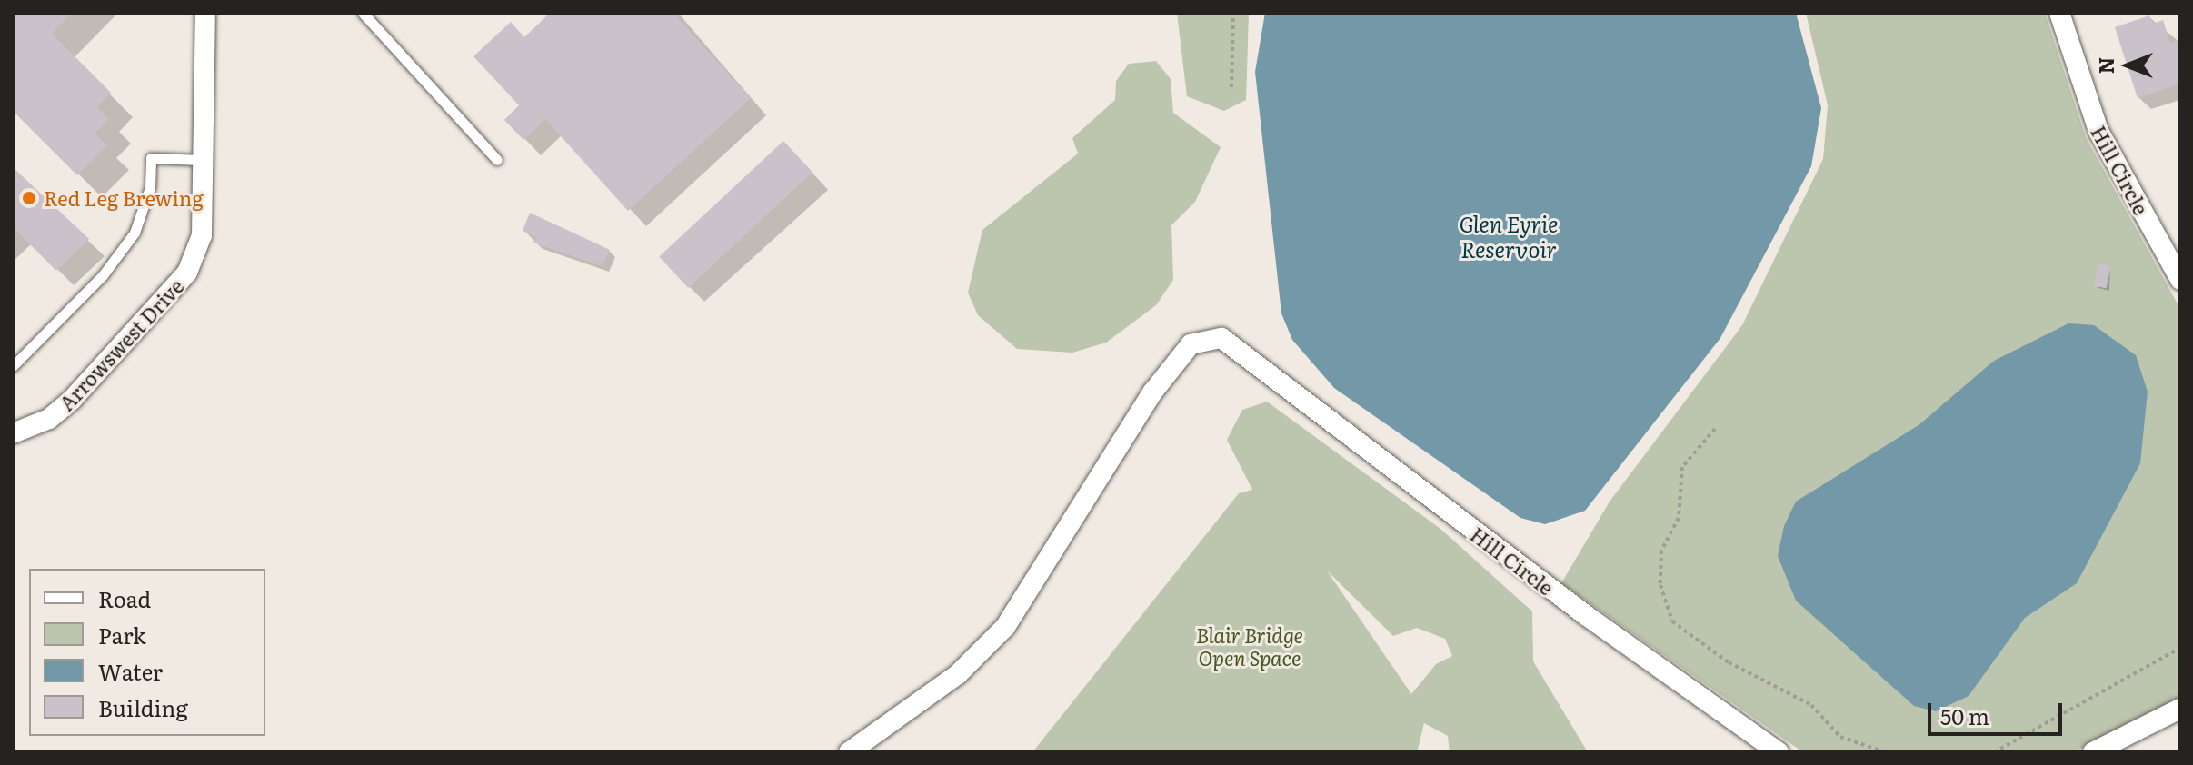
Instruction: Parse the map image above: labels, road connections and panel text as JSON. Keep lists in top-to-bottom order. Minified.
{"streets":{"street":["Hill Circle","Arrowswest Drive"]},"water":["Glen Eyrie Reservoir"],"parks":["Blair Bridge Open Space"],"places":["Red Leg Brewing"],"legend":["Road","Park","Water","Building"],"scale_bar":"50 m","north":"left"}
